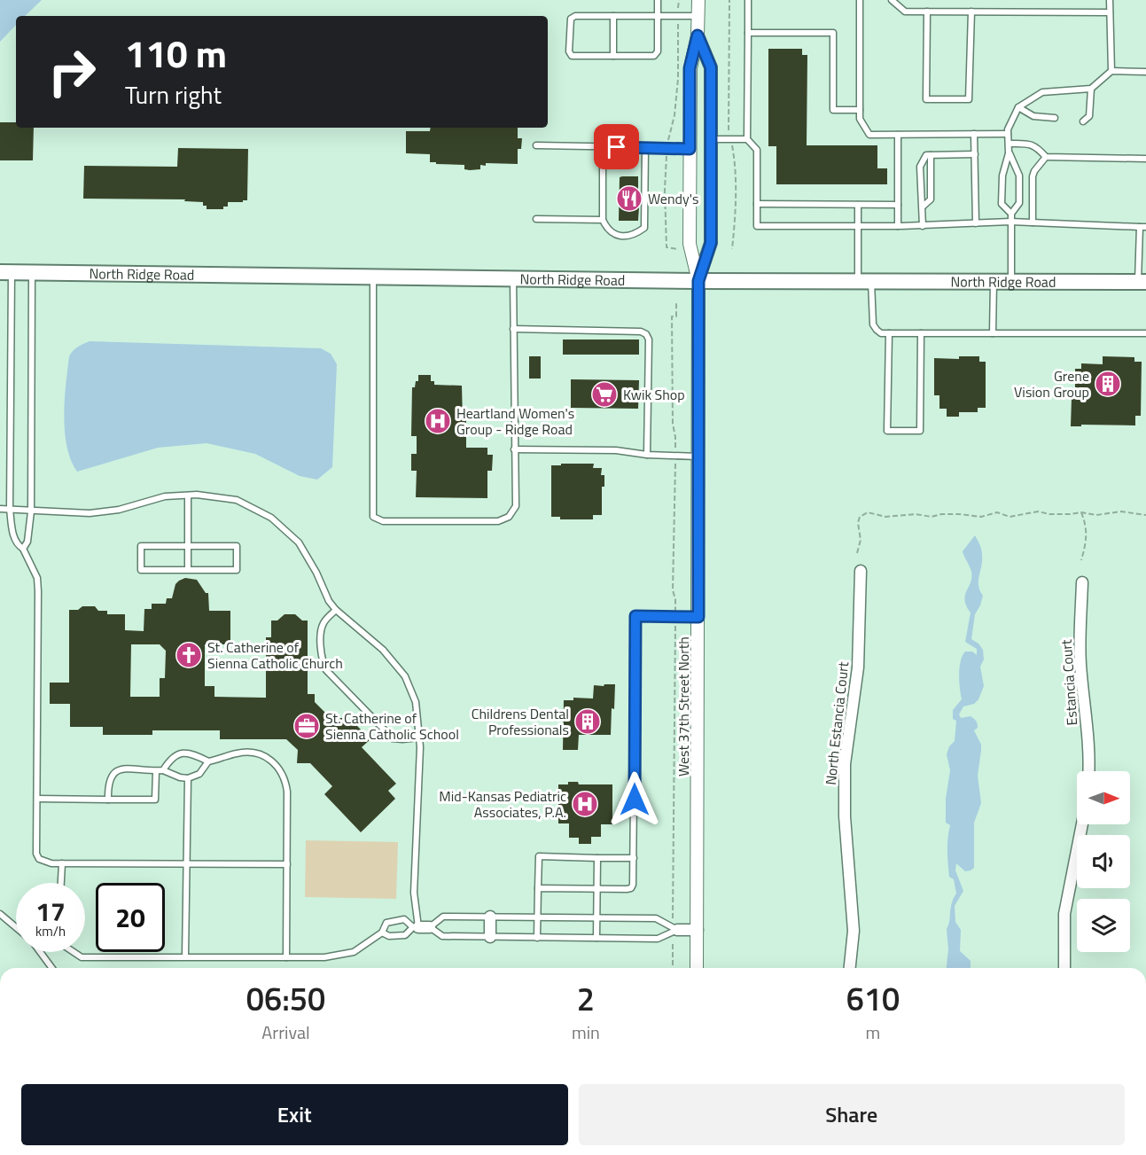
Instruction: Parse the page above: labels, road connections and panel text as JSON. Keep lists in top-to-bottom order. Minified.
{"streets":{"main road":["North Ridge Road"],"street":["Estancia Court","West 37th Street North","North Estancia Court"]},"crossings":[["North Ridge Road","West 37th Street North"]],"places":{"restaurant":["Wendy's"],"building":["Grene Vision Group","Childrens Dental Professionals"],"supermarket":["Kwik Shop"],"hospital":["Heartland Women's Group - Ridge Road","Mid-Kansas Pediatric Associates, P.A."],"church":["St. Catherine of Sienna Catholic Church"],"office":["St. Catherine of Sienna Catholic School"]},"north":"right","page":{"turn":["110 m","Turn right"],"speed":"17 km/h","limit":"20","eta":["06:50","Arrival","2","min","610","m"],"buttons":["Exit","Share"]}}
